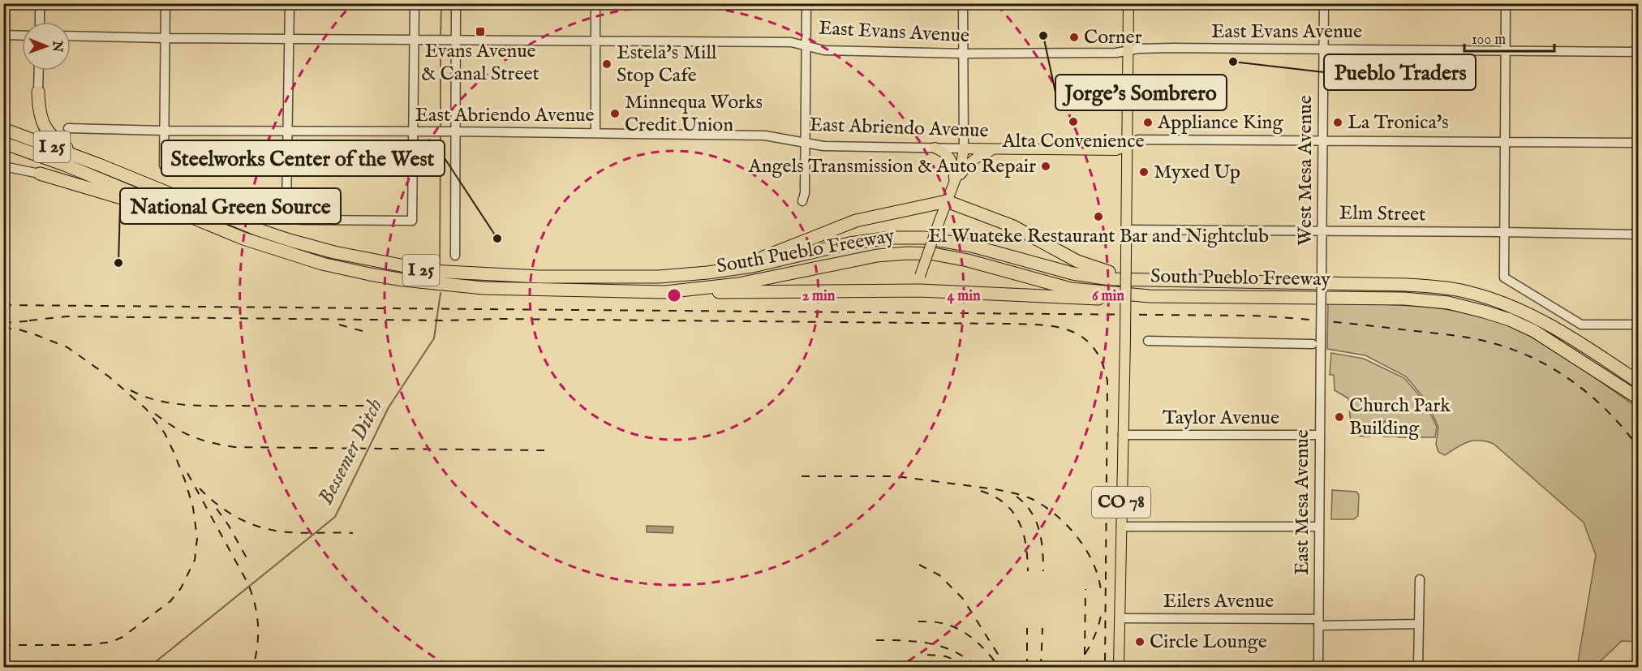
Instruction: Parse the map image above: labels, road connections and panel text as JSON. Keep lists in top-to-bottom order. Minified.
{"streets":{"highway":["I 25","South Pueblo Freeway"],"main road":["East Abriendo Avenue","CO 78"],"street":["East Evans Avenue","West Mesa Avenue","Elm Street","Taylor Avenue","East Mesa Avenue","Eilers Avenue"]},"crossings":[["East Evans Avenue","West Mesa Avenue"],["East Evans Avenue","CO 78"],["East Abriendo Avenue","West Mesa Avenue"],["East Abriendo Avenue","CO 78"],["West Mesa Avenue","Elm Street"],["West Mesa Avenue","East Mesa Avenue"],["Elm Street","CO 78"],["Taylor Avenue","CO 78"],["Taylor Avenue","East Mesa Avenue"],["CO 78","Eilers Avenue"],["East Mesa Avenue","Eilers Avenue"]],"water":["Bessemer Ditch"],"places":{"transit":["Evans Avenue & Canal Street"],"other":["Jorge's Sombrero","Corner","Pueblo Traders","Estela's Mill Stop Cafe","Minnequa Works Credit Union","Alta Convenience","Appliance King","La Tronica's","Angels Transmission & Auto Repair","Myxed Up","El Wuateke Restaurant Bar and Nightclub","Steelworks Center of the West","National Green Source","Church Park Building","Circle Lounge"]},"scale_bar":"100 m","north":"right","rings":["2 min","4 min","6 min"]}
